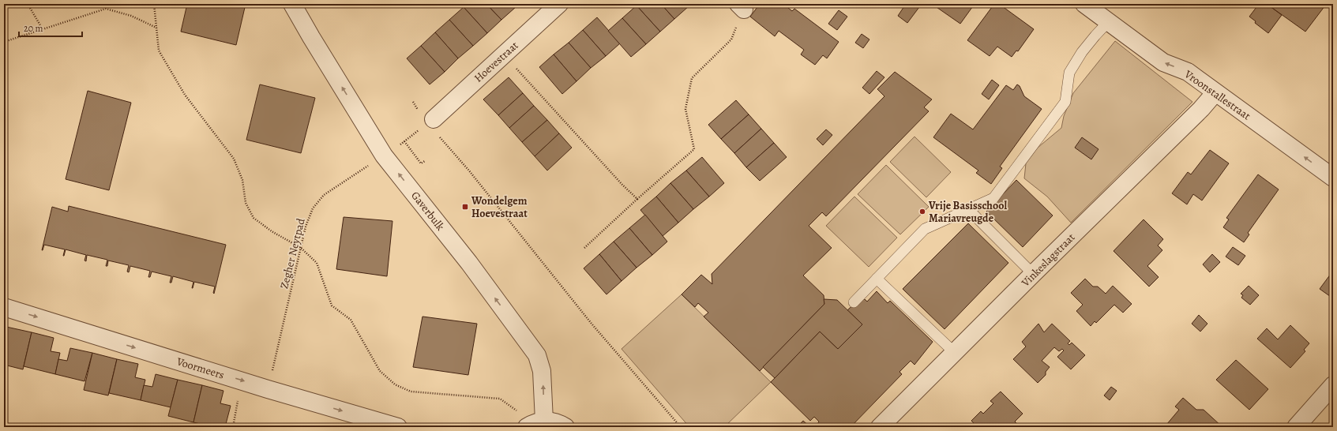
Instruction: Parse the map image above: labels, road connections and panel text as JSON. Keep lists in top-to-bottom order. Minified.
{"streets":{"street":["Hoevestraat","Vroonstallestraat","Gaverbulk","Vinkeslagstraat","Voormeers"],"path":["Zegher Neytpad"]},"crossings":[["Hoevestraat","Zegher Neytpad"],["Vroonstallestraat","Vinkeslagstraat"],["Gaverbulk","Zegher Neytpad"],["Zegher Neytpad","Voormeers"]],"one_way":["Vroonstallestraat","Gaverbulk","Voormeers"],"places":{"transit":["Wondelgem Hoevestraat"],"other":["Vrije Basisschool Mariavreugde"]},"scale_bar":"20 m"}
